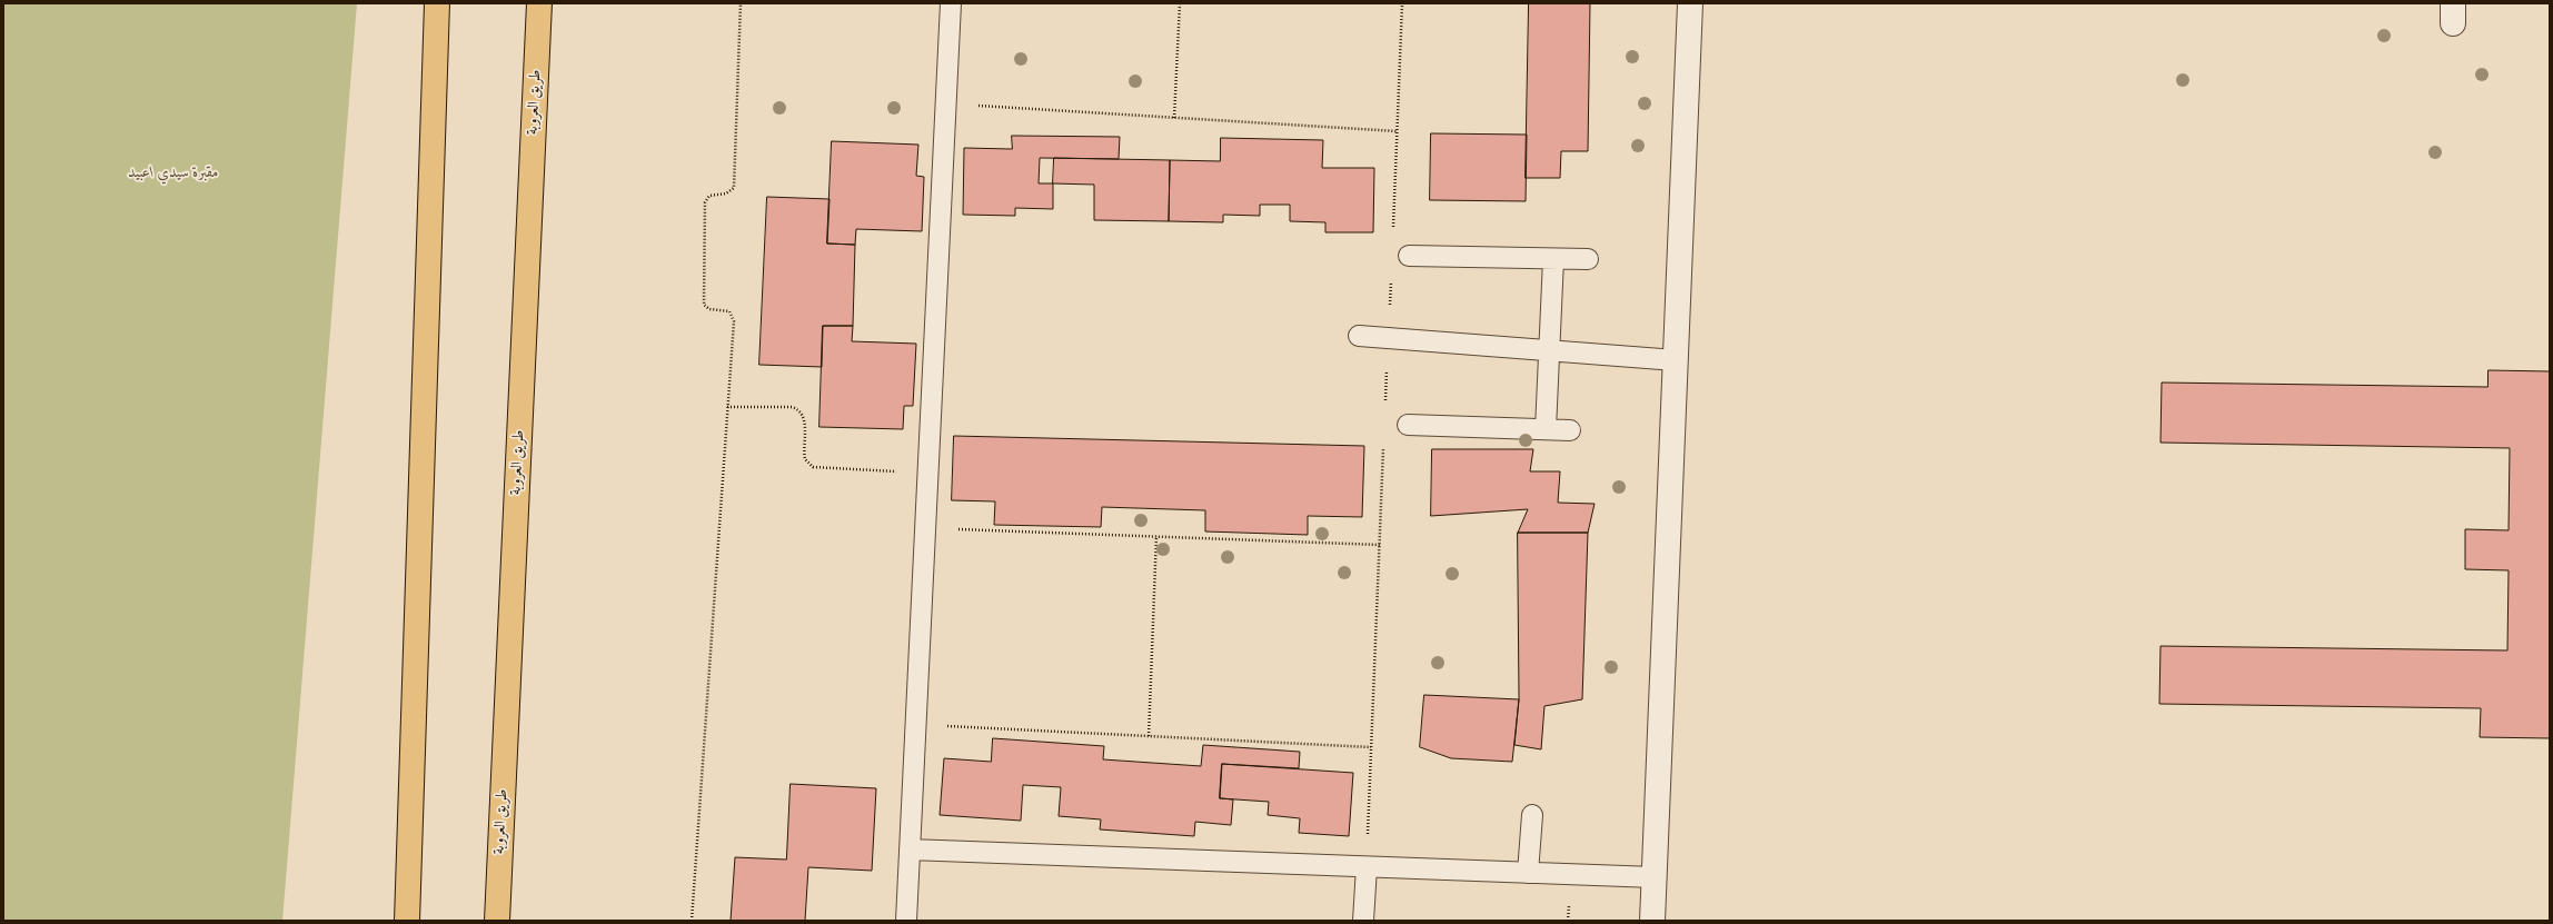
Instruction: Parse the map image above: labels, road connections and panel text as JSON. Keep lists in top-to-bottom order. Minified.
{"streets":{"highway":["طريق العروبة"]},"parks":["مقبرة سيدي اعبيد"]}
